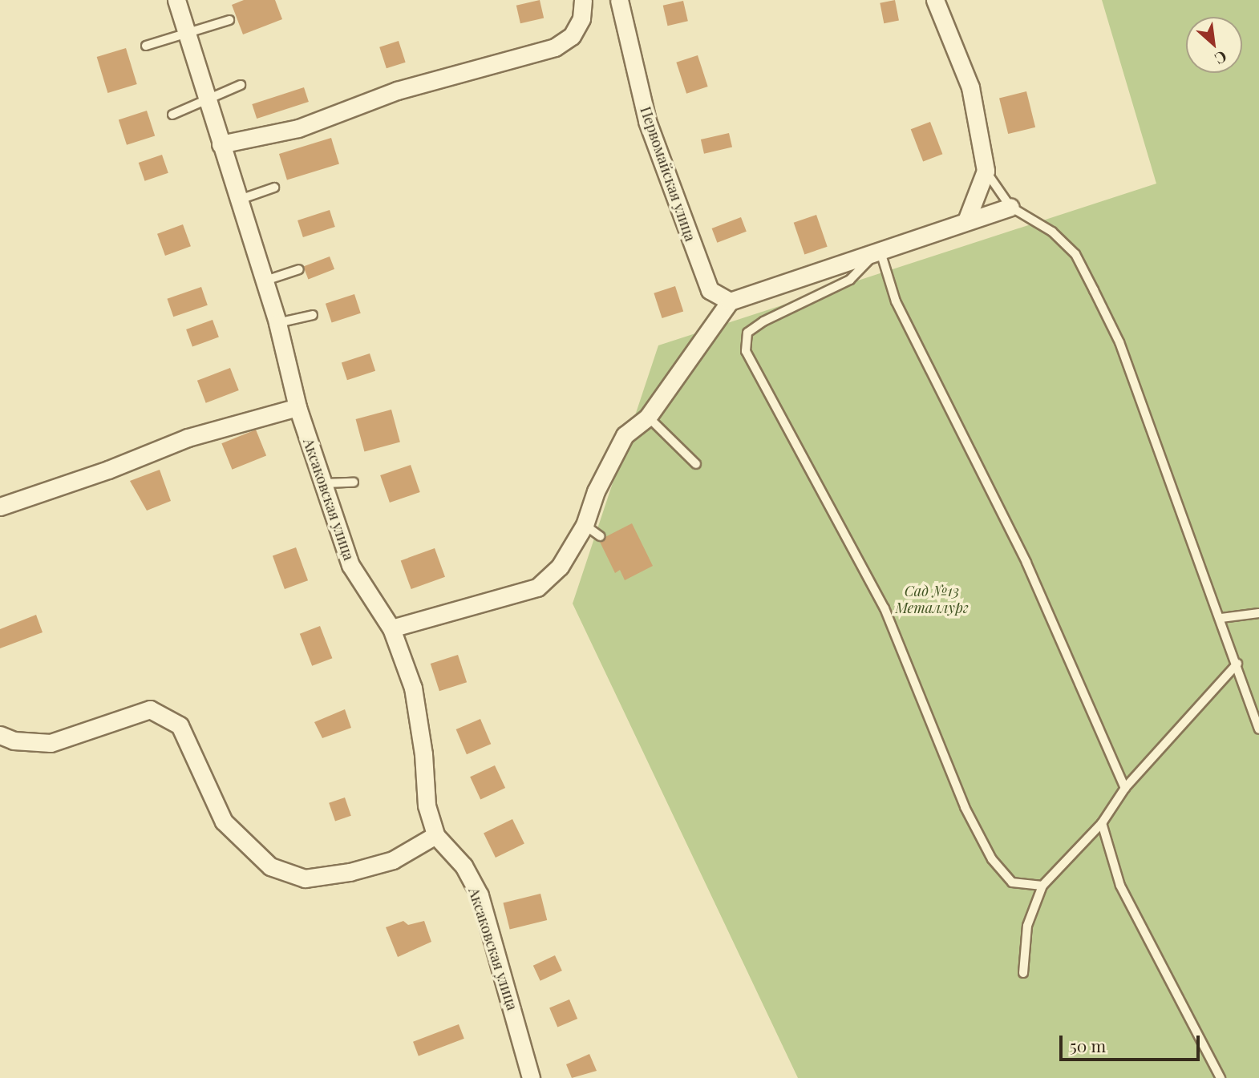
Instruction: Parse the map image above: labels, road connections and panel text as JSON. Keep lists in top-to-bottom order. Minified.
{"streets":{"street":["Первомайская улица","Аксаковская улица"]},"parks":["Сад №13 Металлург"],"scale_bar":"50 m","north":"bottom right"}
